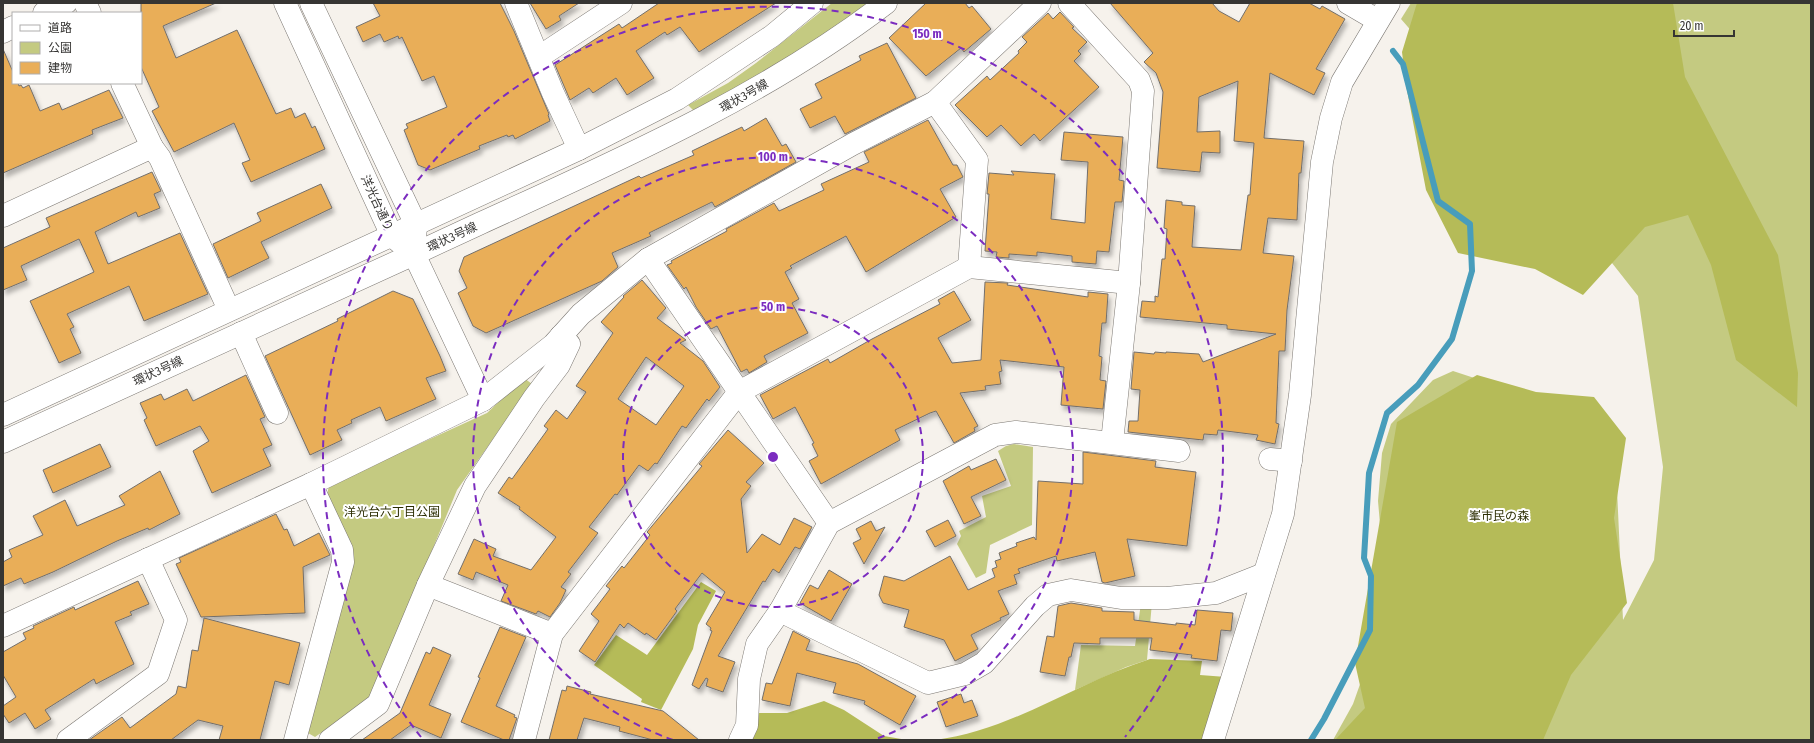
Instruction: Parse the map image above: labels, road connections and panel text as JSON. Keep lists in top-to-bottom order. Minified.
{"streets":{"street":["環状3号線","洋光台通り"]},"crossings":[["環状3号線","洋光台通り"]],"parks":["洋光台六丁目公園","峯市民の森"],"legend":["道路","公園","建物"],"scale_bar":"20 m","rings":["150 m","100 m","50 m"]}
